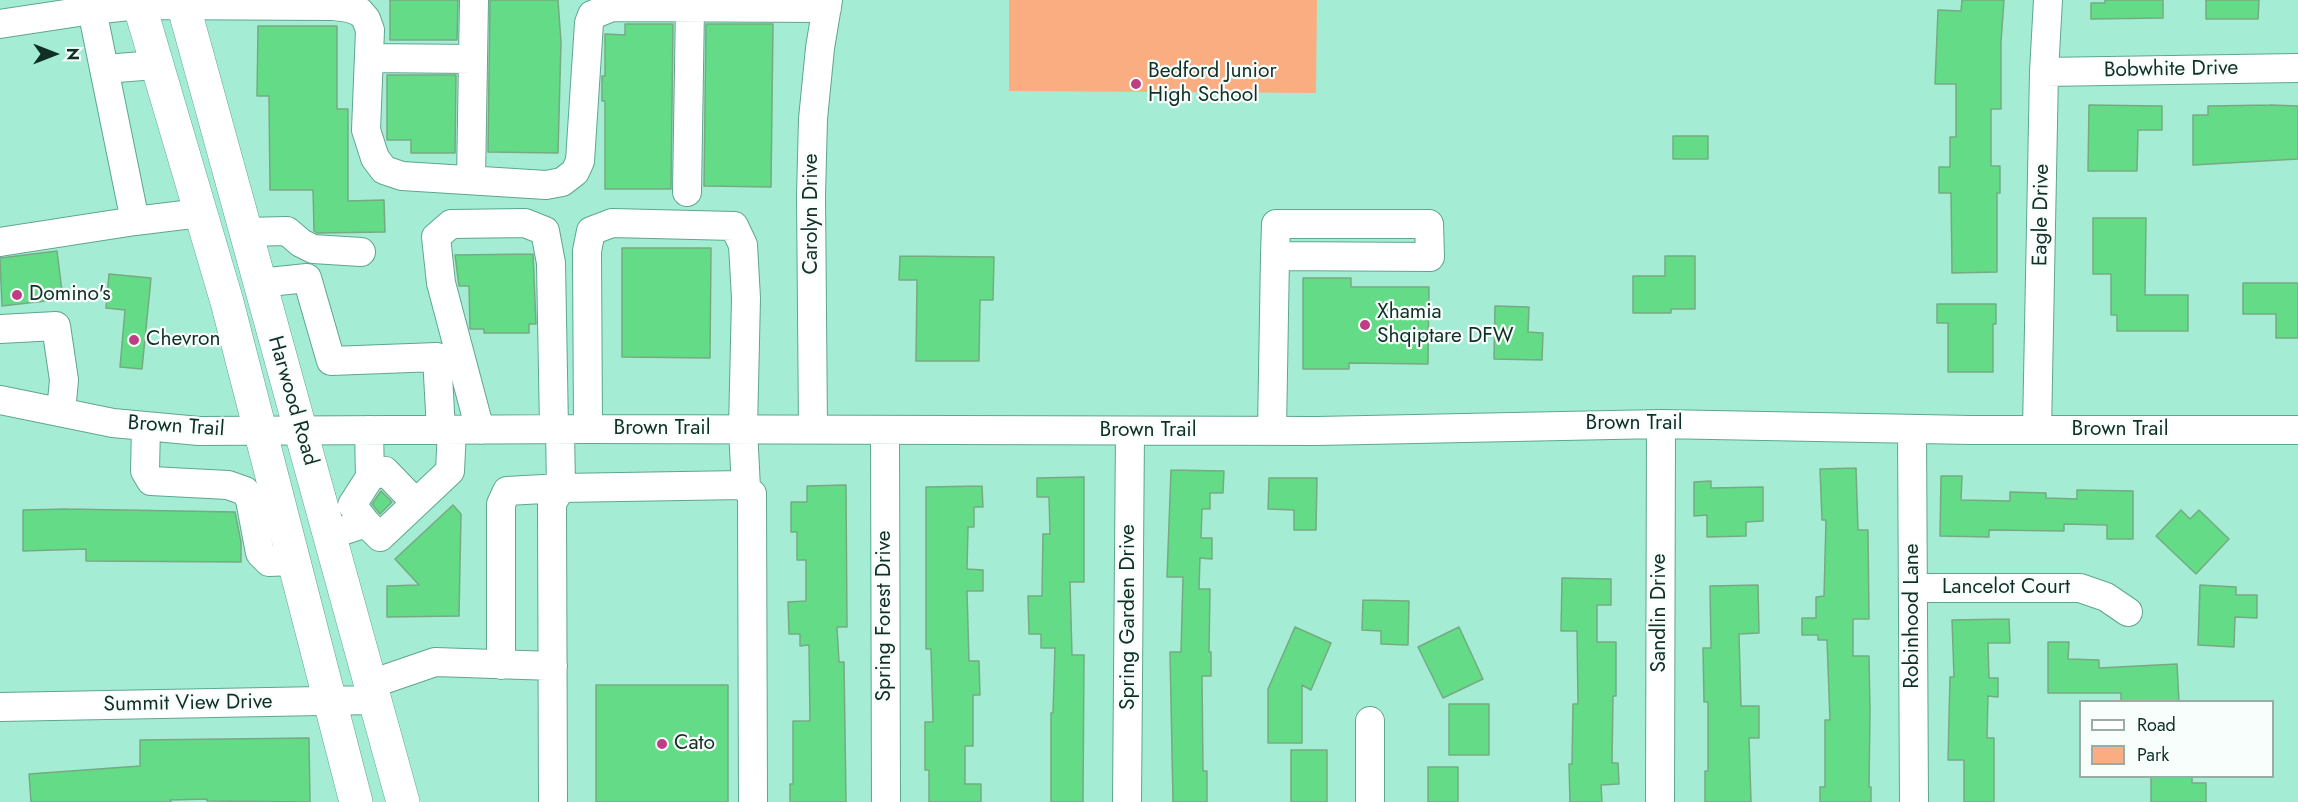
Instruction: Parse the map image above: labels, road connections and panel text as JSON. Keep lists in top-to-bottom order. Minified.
{"streets":{"main road":["Harwood Road"],"street":["Bobwhite Drive","Carolyn Drive","Eagle Drive","Brown Trail","Lancelot Court","Sandlin Drive","Spring Forest Drive","Robinhood Lane","Spring Garden Drive","Summit View Drive"]},"crossings":[["Bobwhite Drive","Eagle Drive"],["Carolyn Drive","Brown Trail"],["Eagle Drive","Brown Trail"],["Harwood Road","Brown Trail"],["Harwood Road","Summit View Drive"],["Brown Trail","Sandlin Drive"],["Brown Trail","Spring Forest Drive"],["Brown Trail","Robinhood Lane"],["Brown Trail","Spring Garden Drive"],["Lancelot Court","Robinhood Lane"]],"places":["Bedford Junior High School","Domino's","Xhamia Shqiptare DFW","Chevron","Cato"],"legend":["Road","Park"],"north":"right"}
